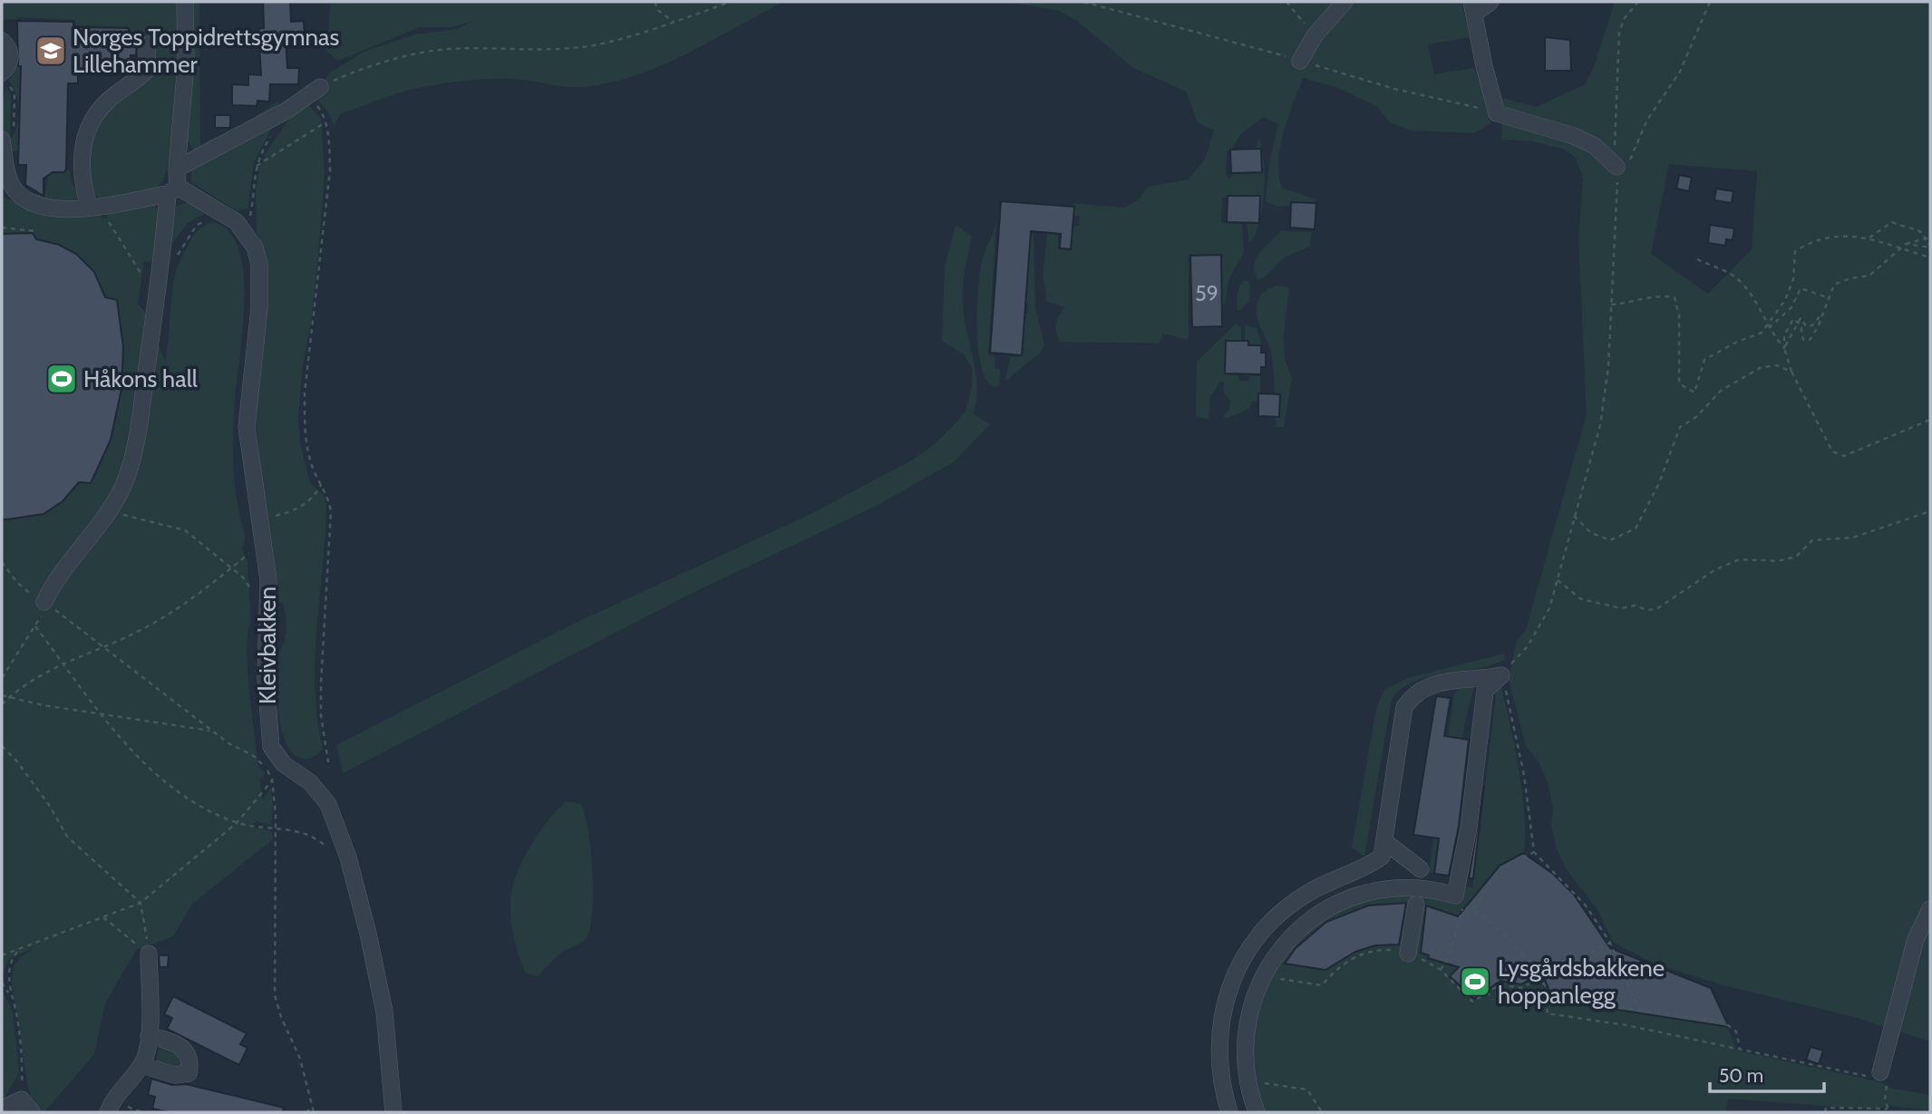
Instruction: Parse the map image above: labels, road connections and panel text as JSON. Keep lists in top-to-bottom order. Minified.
{"streets":{"street":["Kleivbakken"]},"places":{"school or university":["Norges Toppidrettsgymnas Lillehammer"],"sports":["Håkons hall","Lysgårdsbakkene hoppanlegg"]},"house_numbers":["59"],"scale_bar":"50 m"}
